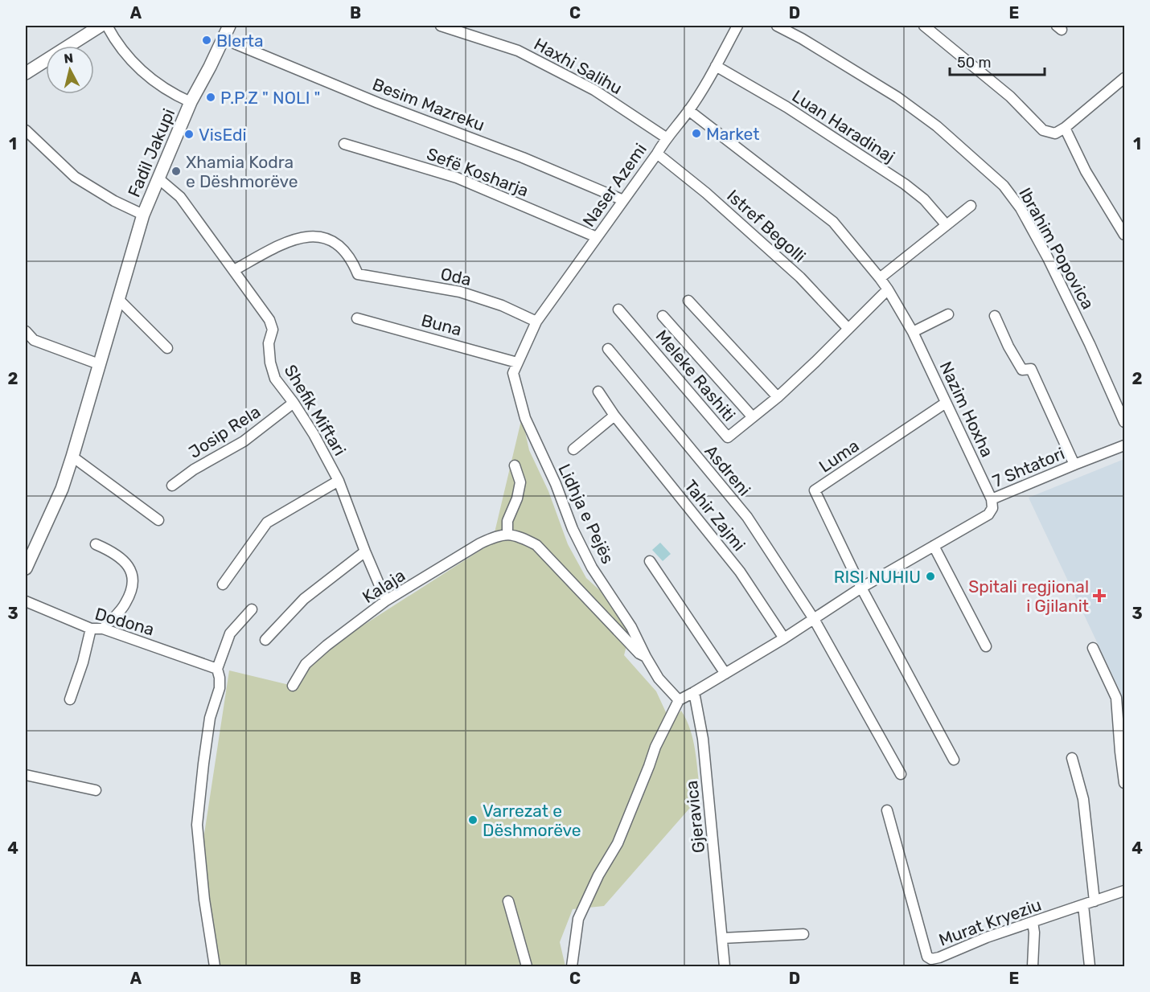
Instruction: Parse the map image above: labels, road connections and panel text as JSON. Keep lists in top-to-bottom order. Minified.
{"streets":{"street":["Haxhi Salihu","Besim Mazreku","Luan Haradinaj","Fadil Jakupi","Sefë Kosharja","Naser Azemi","Istref Begolli","Ibrahim Popovica","Oda","Buna","Meleke Rashiti","Nazim Hoxha","Shefik Miftari","Josip Rela","Luma","7 Shtatori","Asdreni","Lidhja e Pejës","Tahir Zajmi","Kalaja","Dodona","Gjeravica","Murat Kryeziu"]},"crossings":[["Haxhi Salihu","Naser Azemi"],["Besim Mazreku","Fadil Jakupi"],["Besim Mazreku","Naser Azemi"],["Luan Haradinaj","Naser Azemi"],["Fadil Jakupi","Shefik Miftari"],["Sefë Kosharja","Naser Azemi"],["Naser Azemi","Istref Begolli"],["Naser Azemi","Oda"],["Naser Azemi","Buna"],["Naser Azemi","Nazim Hoxha"],["Naser Azemi","Lidhja e Pejës"],["Istref Begolli","Meleke Rashiti"],["Oda","Shefik Miftari"],["Buna","Lidhja e Pejës"],["Meleke Rashiti","Nazim Hoxha"],["Nazim Hoxha","Luma"],["Nazim Hoxha","7 Shtatori"],["Shefik Miftari","Josip Rela"],["Shefik Miftari","Kalaja"],["Luma","7 Shtatori"],["7 Shtatori","Asdreni"],["7 Shtatori","Tahir Zajmi"],["7 Shtatori","Gjeravica"]],"places":{"other":["Blerta","P.P.Z \" NOLI \"","Market","VisEdi","Xhamia Kodra e Dëshmorëve","RISI NUHIU","Varrezat e Dëshmorëve"],"health":["Spitali regjional i Gjilanit"]},"scale_bar":"50 m","north":"top","grid":{"columns":["A","B","C","D","E"],"rows":["1","2","3","4"]}}
